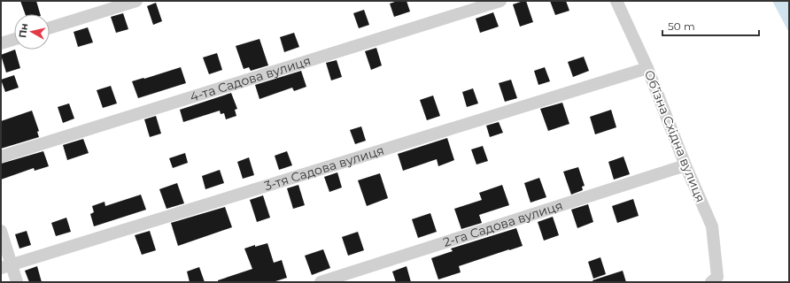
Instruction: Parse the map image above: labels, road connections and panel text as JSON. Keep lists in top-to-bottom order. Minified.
{"streets":{"street":["4-та Садова вулиця","Обʼїзна Східна вулиця","3-тя Садова вулиця","2-га Садова вулиця"]},"crossings":[["Обʼїзна Східна вулиця","3-тя Садова вулиця"],["Обʼїзна Східна вулиця","2-га Садова вулиця"]],"scale_bar":"50 m","north":"left"}
